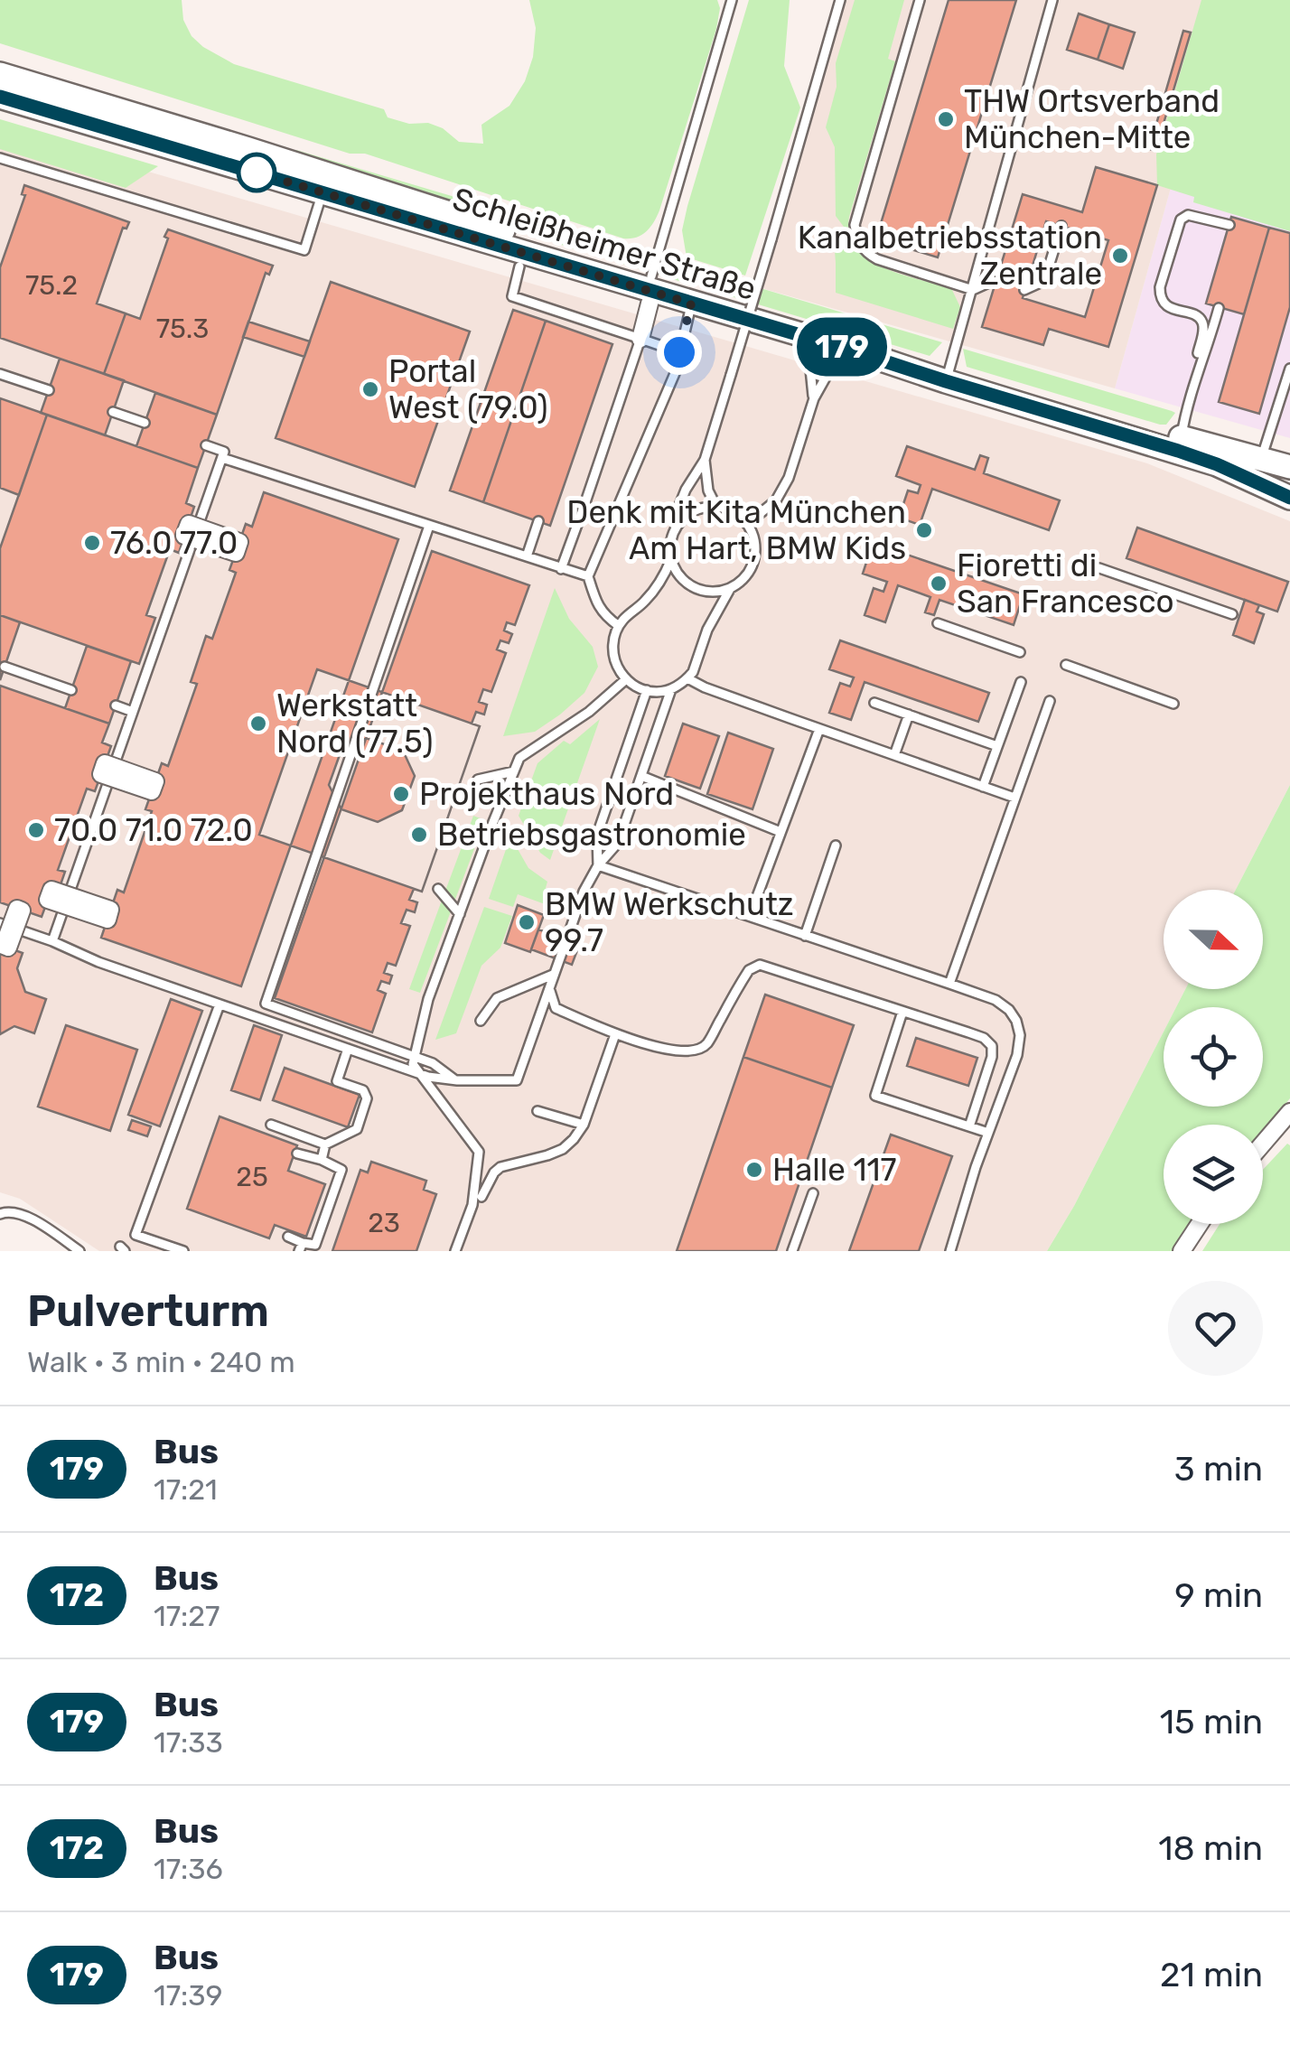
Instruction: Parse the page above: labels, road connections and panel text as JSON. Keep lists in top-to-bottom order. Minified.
{"streets":{"main road":["Schleißheimer Straße"]},"places":["THW Ortsverband München-Mitte","Kanalbetriebsstation Zentrale","Portal West (79.0)","Denk mit Kita München Am Hart, BMW Kids","76.0 77.0","Fioretti di San Francesco","Werkstatt Nord (77.5)","Projekthaus Nord","70.0 71.0 72.0","Betriebsgastronomie","BMW Werkschutz 99.7","Halle 117"],"lines":["bus line 179"],"house_numbers":["75.2","75.3","25","23"],"north":"right","page":{"on_map":"179","heading":["Pulverturm","Walk · 3 min · 240 m"],"list":[{"mark":"179","name":"Bus","note":"17:21","value":"3 min"},{"mark":"172","name":"Bus","note":"17:27","value":"9 min"},{"mark":"179","name":"Bus","note":"17:33","value":"15 min"},{"mark":"172","name":"Bus","note":"17:36","value":"18 min"},{"mark":"179","name":"Bus","note":"17:39","value":"21 min"}]}}
